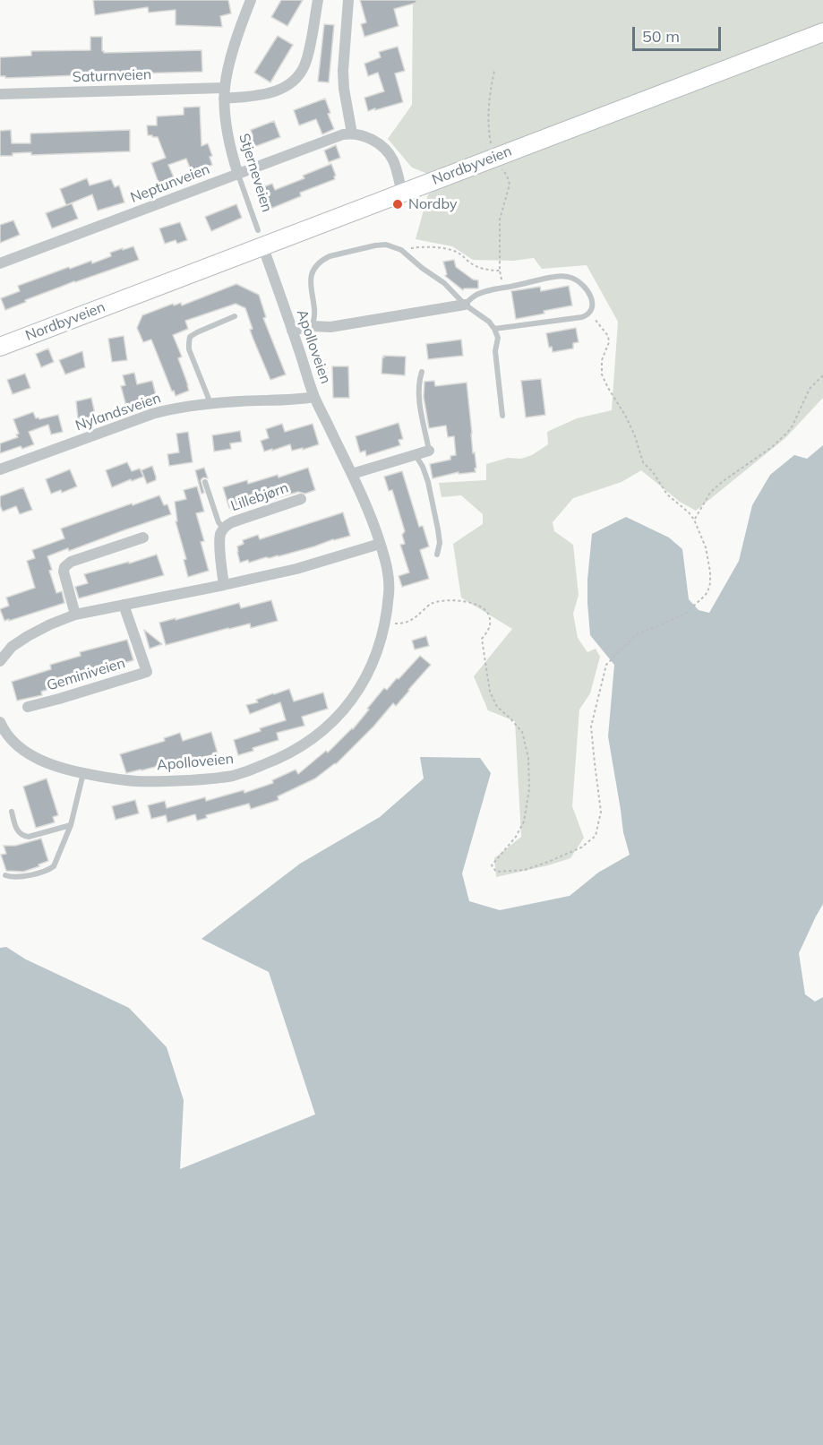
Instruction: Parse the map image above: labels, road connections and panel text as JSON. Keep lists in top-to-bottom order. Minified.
{"streets":{"main road":["Nordbyveien"],"street":["Saturnveien","Stjerneveien","Neptunveien","Apolloveien","Nylandsveien","Lillebjørn","Geminiveien"]},"crossings":[["Saturnveien","Stjerneveien"],["Nordbyveien","Stjerneveien"],["Nordbyveien","Apolloveien"],["Stjerneveien","Neptunveien"],["Stjerneveien","Apolloveien"],["Apolloveien","Nylandsveien"]],"places":["Nordby"],"scale_bar":"50 m"}
